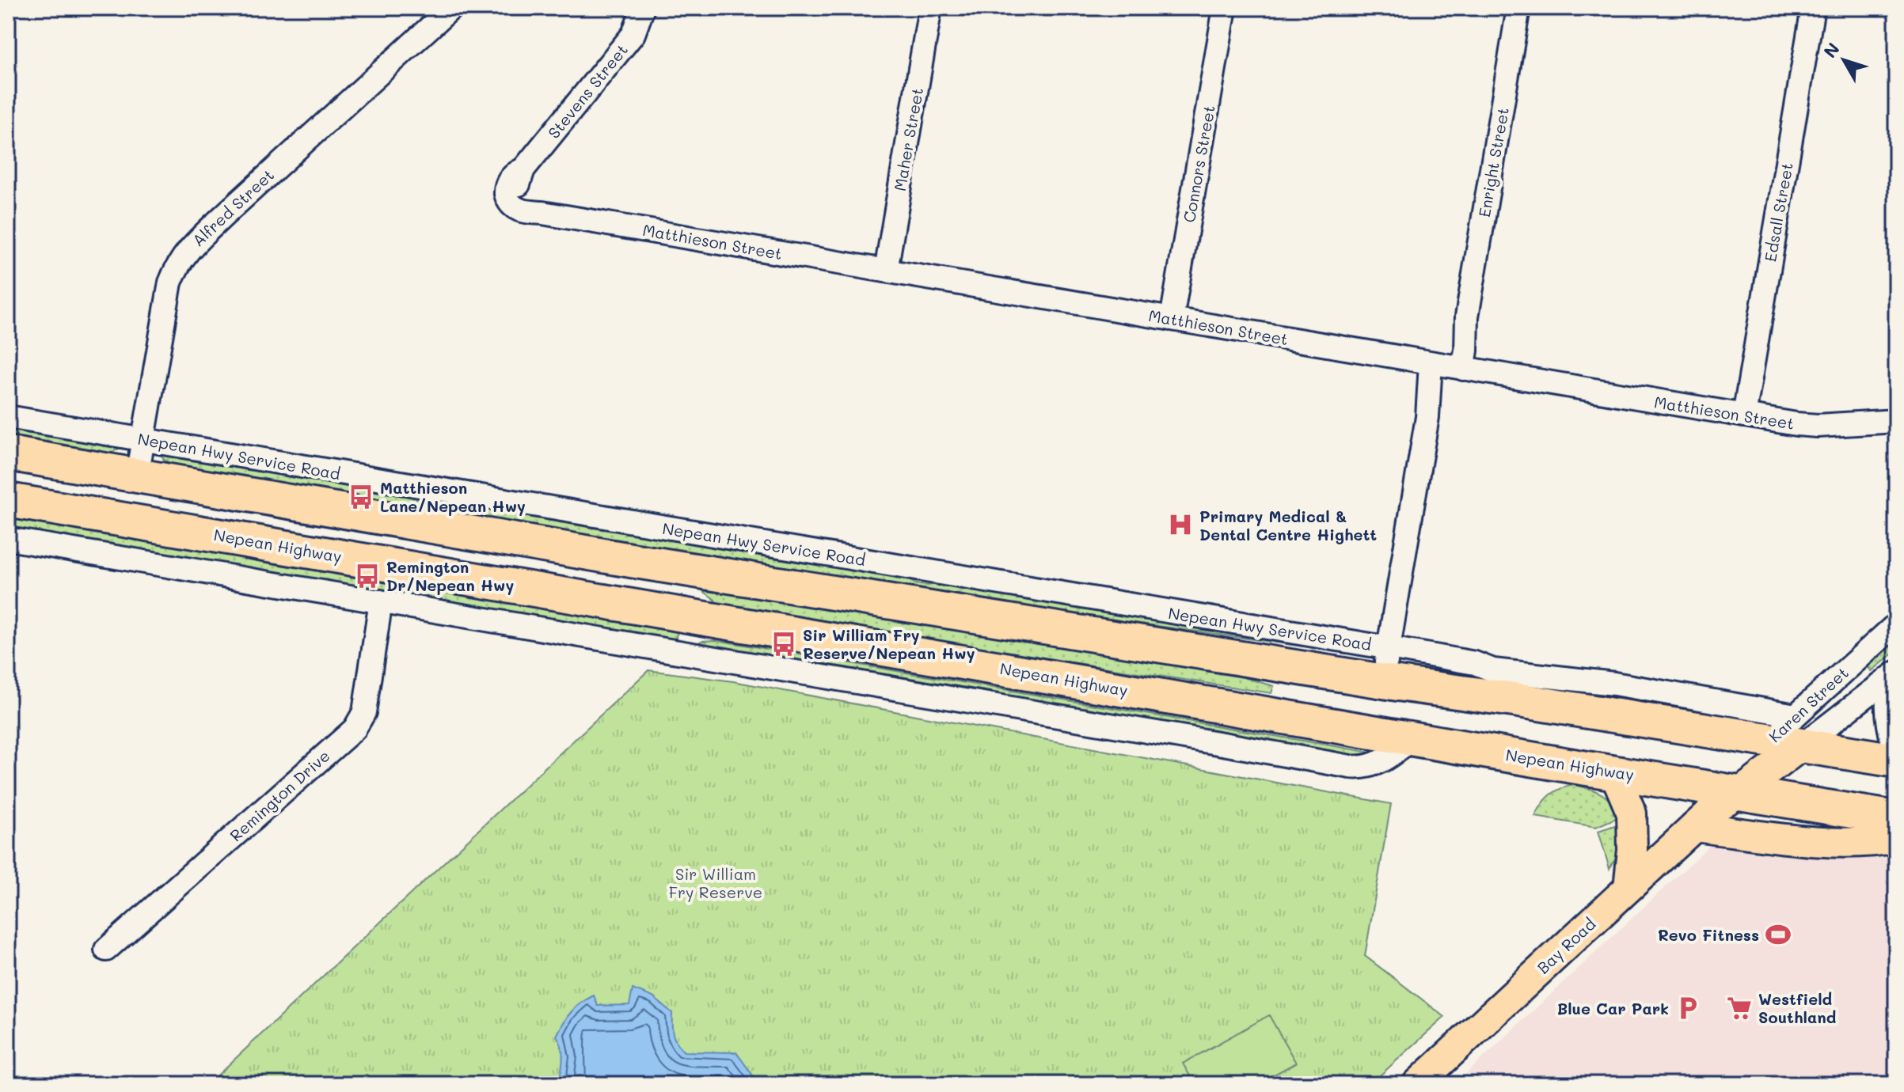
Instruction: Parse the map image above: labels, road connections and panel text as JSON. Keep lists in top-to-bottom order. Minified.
{"streets":{"highway":["Nepean Highway"],"main road":["Karen Street","Bay Road"],"street":["Stevens Street","Maher Street","Enright Street","Connors Street","Alfred Street","Edsall Street","Matthieson Street","Nepean Hwy Service Road","Remington Drive"]},"crossings":[["Stevens Street","Matthieson Street"],["Maher Street","Matthieson Street"],["Enright Street","Matthieson Street"],["Enright Street","Nepean Hwy Service Road"],["Connors Street","Matthieson Street"],["Alfred Street","Nepean Hwy Service Road"],["Edsall Street","Matthieson Street"],["Nepean Hwy Service Road","Karen Street"],["Nepean Hwy Service Road","Bay Road"],["Nepean Highway","Karen Street"],["Nepean Highway","Bay Road"],["Karen Street","Bay Road"]],"parks":["Sir William Fry Reserve"],"places":{"bus stop":["Matthieson Lane/Nepean Hwy","Remington Dr/Nepean Hwy","Sir William Fry Reserve/Nepean Hwy"],"hospital":["Primary Medical & Dental Centre Highett"],"sports":["Revo Fitness"],"parking":["Blue Car Park"],"supermarket":["Westfield Southland"]},"north":"top left"}
